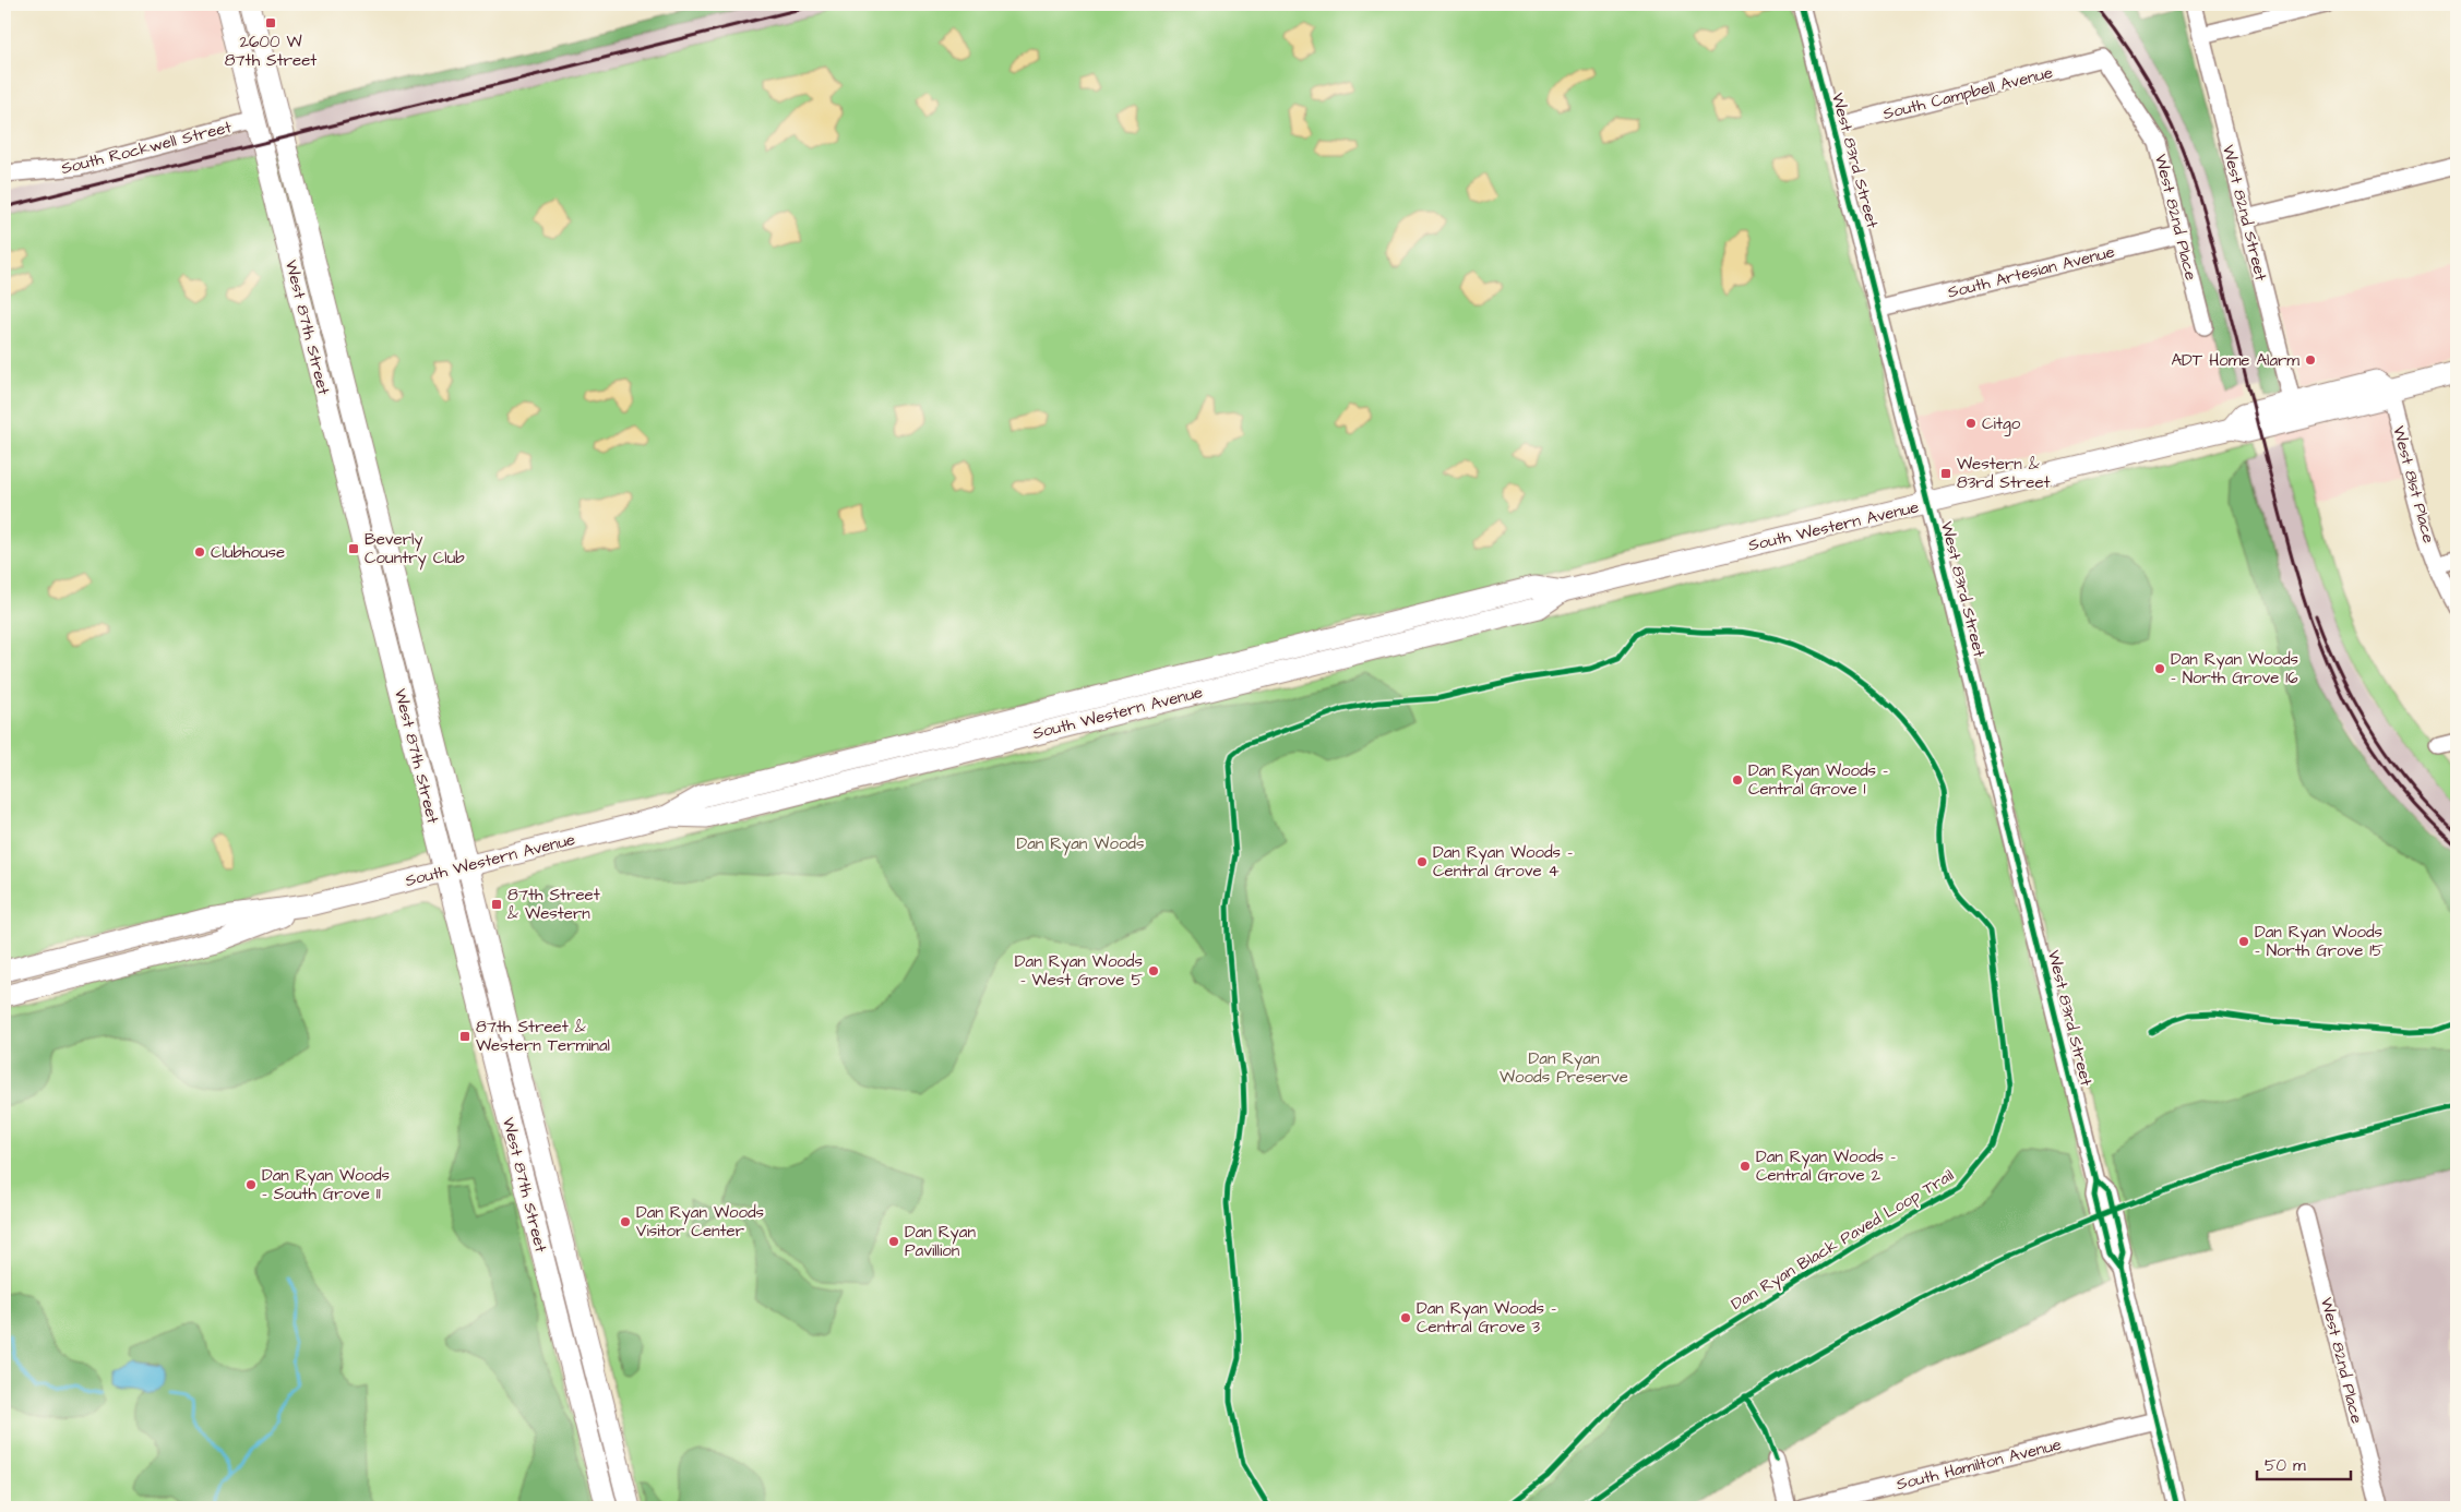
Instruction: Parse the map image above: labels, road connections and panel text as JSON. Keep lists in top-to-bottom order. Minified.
{"streets":{"main road":["West 87th Street","South Western Avenue"],"street":["South Campbell Avenue","South Rockwell Street","West 83rd Street","West 82nd Street","West 82nd Place","South Artesian Avenue","West 81st Place","South Hamilton Avenue"],"cycle path":["Dan Ryan Black Paved Loop Trail"]},"crossings":[["South Campbell Avenue","West 83rd Street"],["South Campbell Avenue","West 82nd Place"],["South Rockwell Street","West 87th Street"],["West 83rd Street","South Artesian Avenue"],["West 83rd Street","South Western Avenue"],["West 83rd Street","South Hamilton Avenue"],["West 82nd Street","South Western Avenue"],["West 82nd Place","South Artesian Avenue"],["West 87th Street","South Western Avenue"],["West 81st Place","South Western Avenue"]],"parks":["Dan Ryan Woods","Dan Ryan Woods Preserve"],"places":{"transit":["2600 W 87th Street","Western & 83rd Street","Beverly Country Club","87th Street & Western","87th Street & Western Terminal"],"other":["ADT Home Alarm","Citgo","Clubhouse","Dan Ryan Woods - North Grove 16","Dan Ryan Woods - Central Grove 1","Dan Ryan Woods - Central Grove 4","Dan Ryan Woods - North Grove 15","Dan Ryan Woods - West Grove 5","Dan Ryan Woods - Central Grove 2","Dan Ryan Woods - South Grove 11","Dan Ryan Woods Visitor Center","Dan Ryan Pavillion","Dan Ryan Woods - Central Grove 3"]},"scale_bar":"50 m"}
